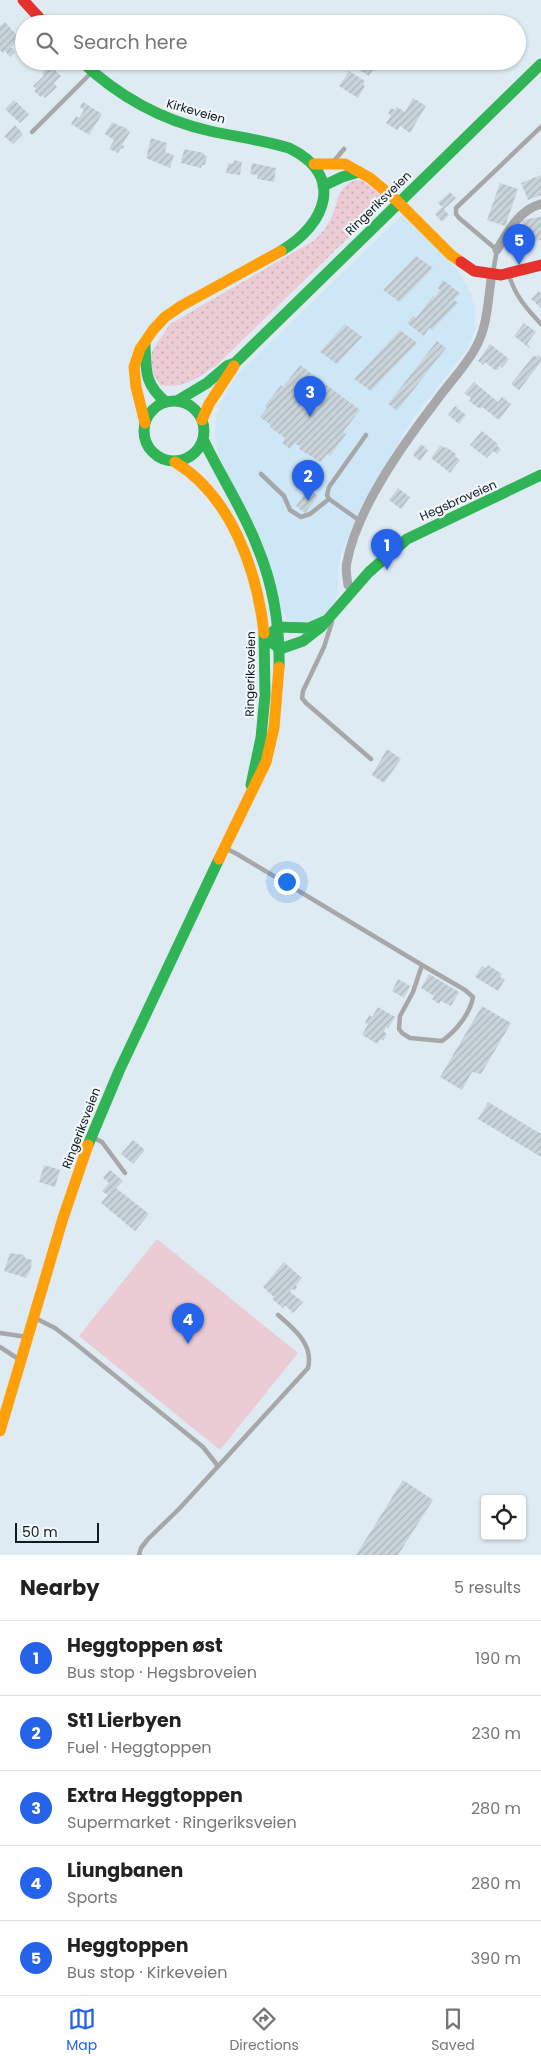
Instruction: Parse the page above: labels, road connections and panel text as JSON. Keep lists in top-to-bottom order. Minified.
{"streets":{"main road":["Kirkeveien","Ringeriksveien","Hegsbroveien"]},"crossings":[["Ringeriksveien","Hegsbroveien"]],"scale_bar":"50 m","page":{"search":"Search here","pins":["5","3","2","1","4"],"scale":"50 m","heading":["Nearby","5 results"],"list":[{"mark":"1","name":"Heggtoppen øst","note":"Bus stop · Hegsbroveien","value":"190 m"},{"mark":"2","name":"St1 Lierbyen","note":"Fuel · Heggtoppen","value":"230 m"},{"mark":"3","name":"Extra Heggtoppen","note":"Supermarket · Ringeriksveien","value":"280 m"},{"mark":"4","name":"Liungbanen","note":"Sports","value":"280 m"},{"mark":"5","name":"Heggtoppen","note":"Bus stop · Kirkeveien","value":"390 m"}],"nav":["Map","Directions","Saved"]}}
